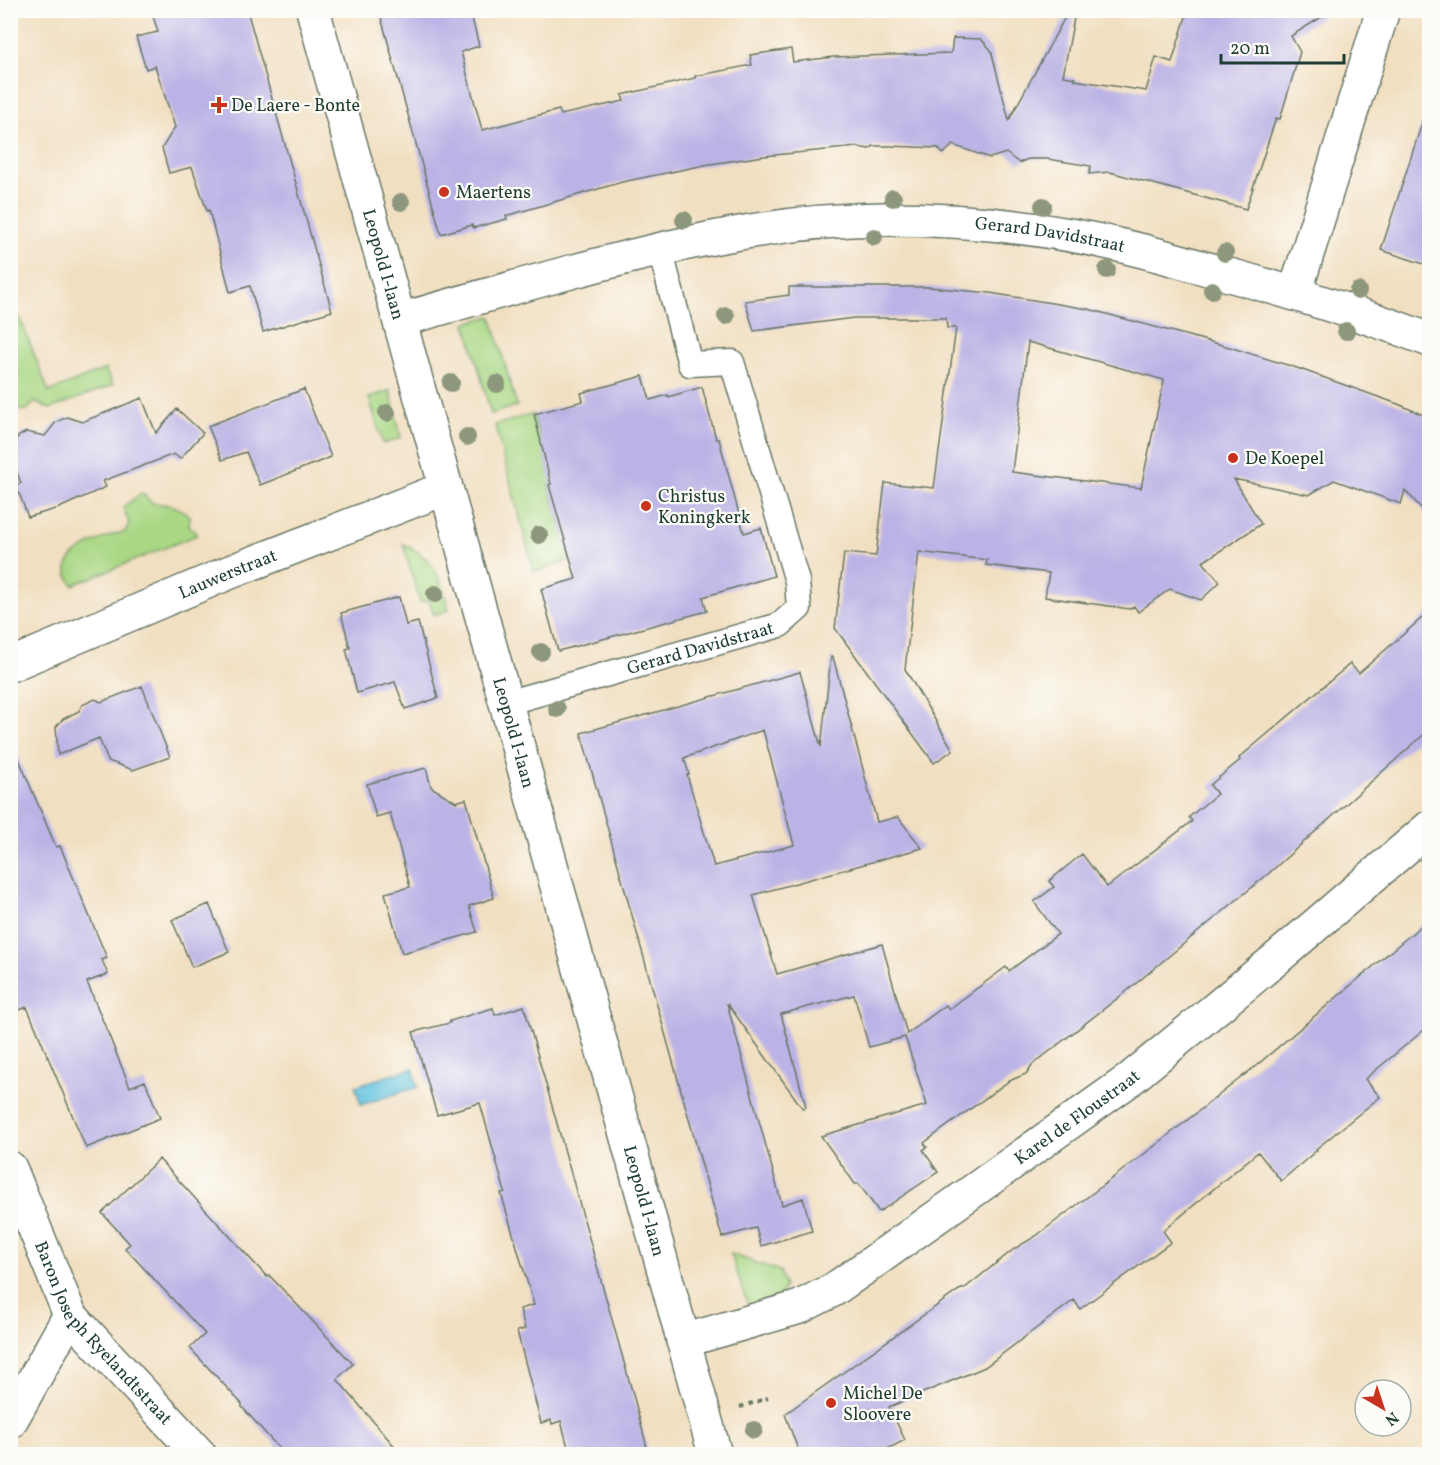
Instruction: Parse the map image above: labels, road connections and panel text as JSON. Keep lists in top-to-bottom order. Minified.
{"streets":{"street":["Gerard Davidstraat","Leopold I-laan","Lauwerstraat","Karel de Floustraat","Baron Joseph Ryelandtstraat"]},"crossings":[["Gerard Davidstraat","Leopold I-laan"],["Leopold I-laan","Lauwerstraat"],["Leopold I-laan","Karel de Floustraat"]],"places":{"health":["De Laere - Bonte"],"other":["Maertens","De Koepel","Christus Koningkerk","Michel De Sloovere"]},"scale_bar":"20 m","north":"bottom right"}
